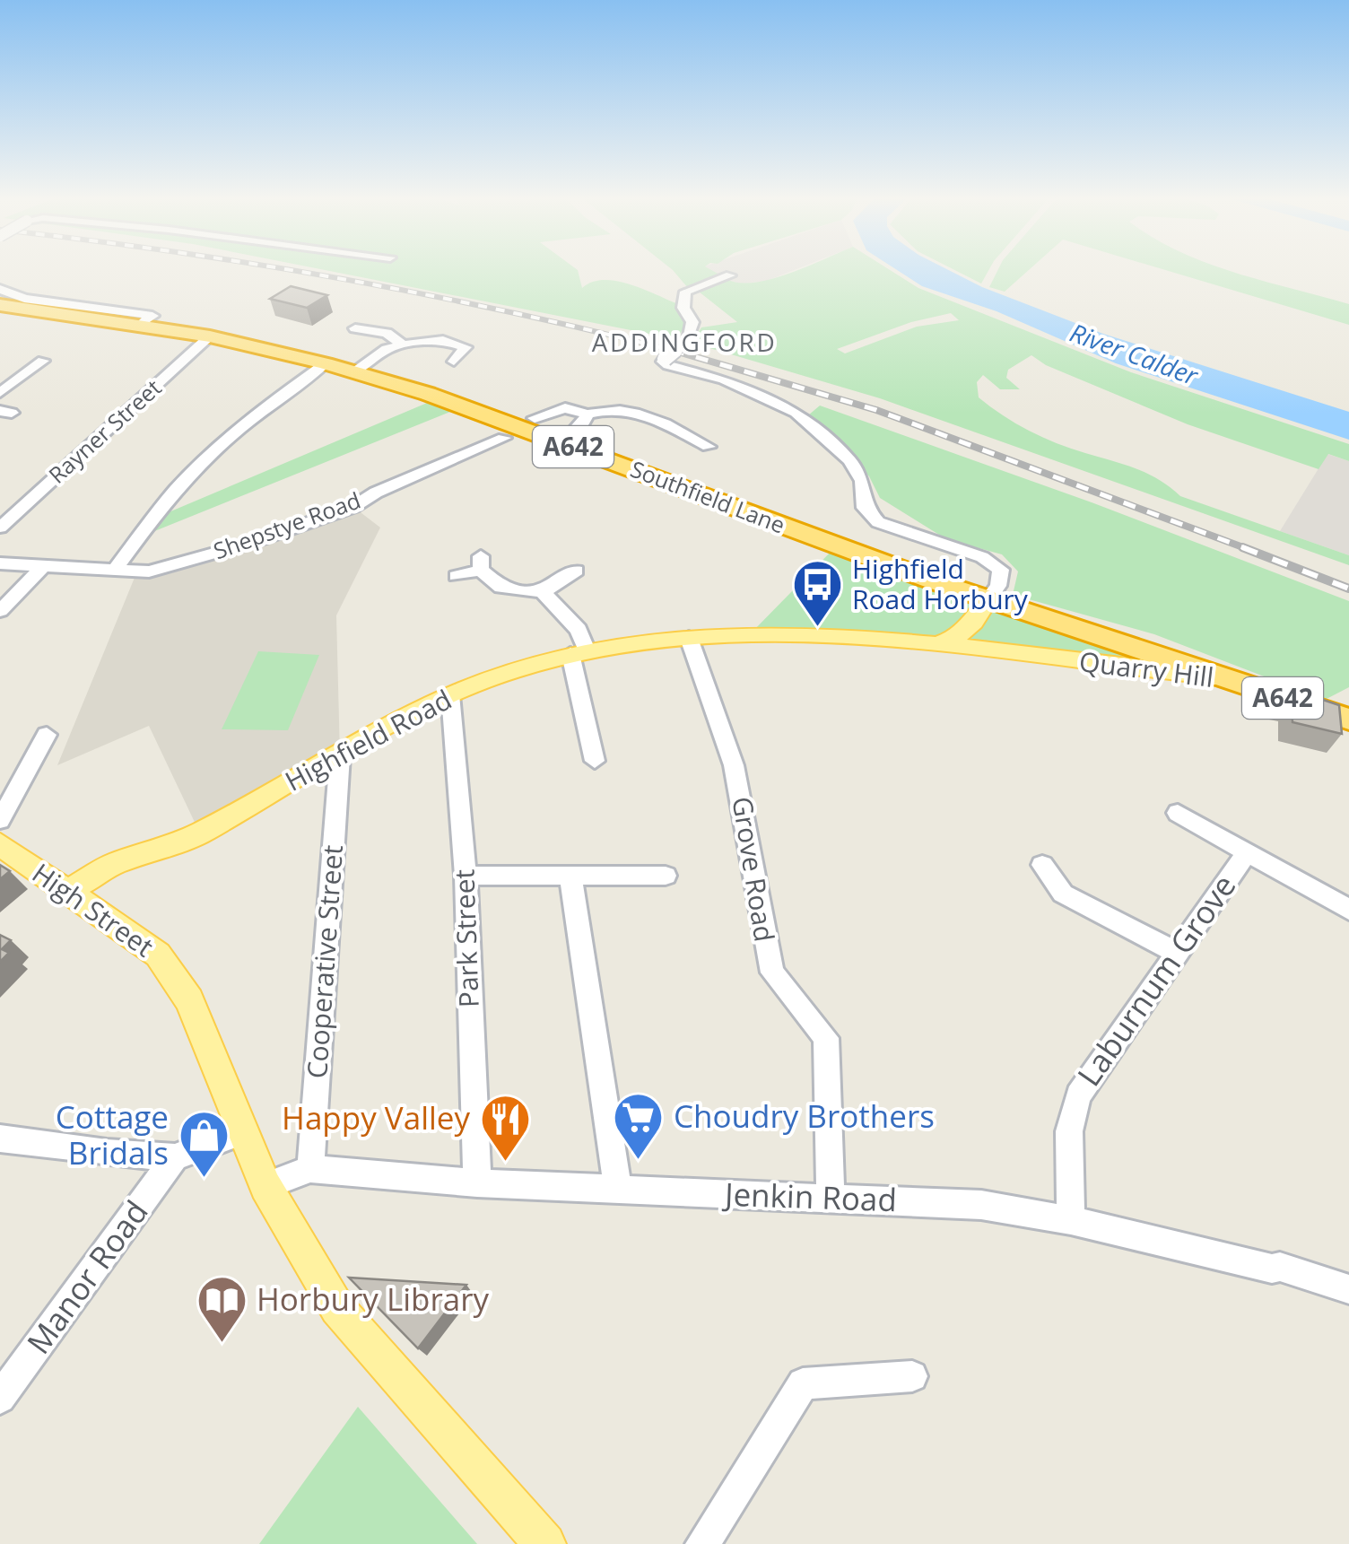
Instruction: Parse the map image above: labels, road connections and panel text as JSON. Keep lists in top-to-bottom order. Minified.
{"streets":{"highway":["A642","Southfield Lane","Quarry Hill"],"main road":["Highfield Road","High Street"],"street":["Rayner Street","Shepstye Road","Grove Road","Park Street","Cooperative Street","Laburnum Grove","Jenkin Road","Manor Road"]},"crossings":[["Rayner Street","Southfield Lane"],["Southfield Lane","Quarry Hill"],["Quarry Hill","Highfield Road"],["Quarry Hill","Grove Road"],["Highfield Road","Grove Road"],["Highfield Road","High Street"],["Highfield Road","Park Street"],["Highfield Road","Cooperative Street"],["Grove Road","Jenkin Road"],["High Street","Jenkin Road"],["Park Street","Jenkin Road"],["Cooperative Street","Jenkin Road"],["Laburnum Grove","Jenkin Road"]],"districts":["ADDINGFORD"],"water":["River Calder"],"places":{"bus stop":["Highfield Road Horbury"],"supermarket":["Choudry Brothers"],"restaurant":["Happy Valley"],"shop":["Cottage Bridals"],"library":["Horbury Library"]}}
